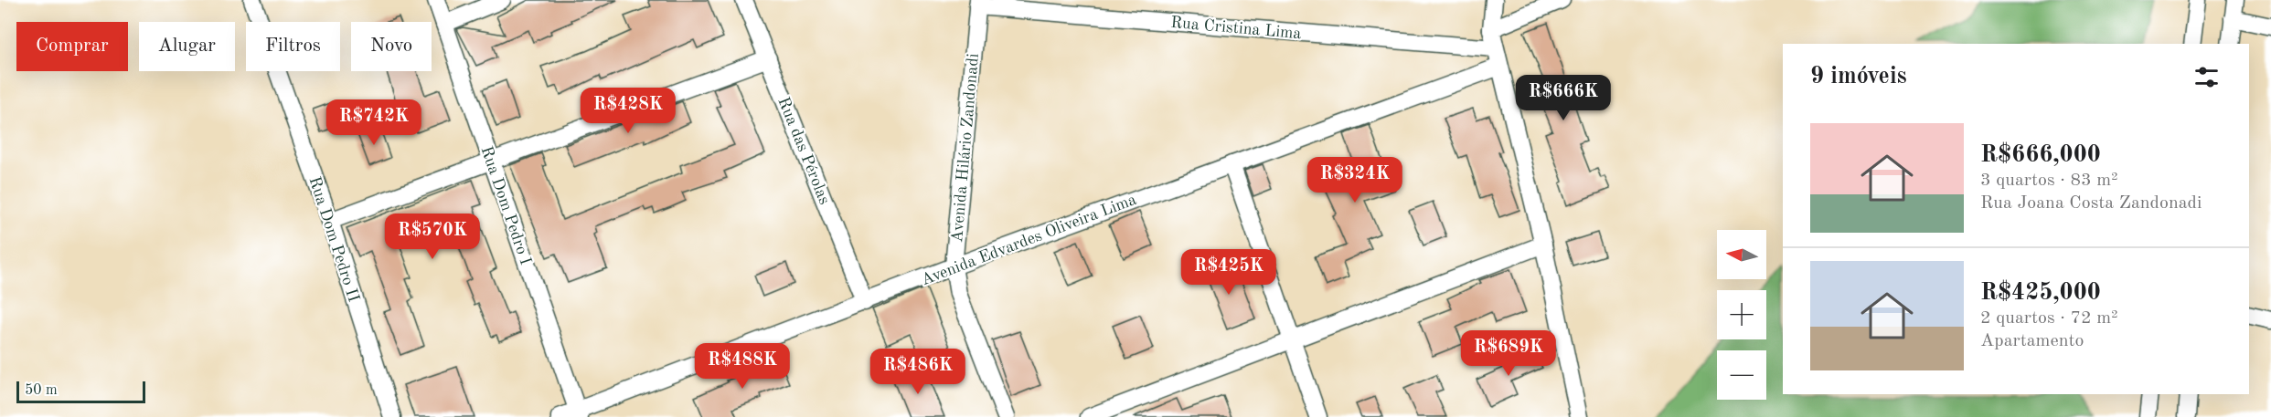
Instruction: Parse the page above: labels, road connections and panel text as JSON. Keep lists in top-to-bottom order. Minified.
{"streets":{"street":["Rua Cristina Lima","Avenida Hilário Zandonadi","Rua das Pérolas","Rua Dom Pedro I","Rua Dom Pedro II","Avenida Edvardes Oliveira Lima"]},"crossings":[["Rua Cristina Lima","Avenida Hilário Zandonadi"],["Avenida Hilário Zandonadi","Avenida Edvardes Oliveira Lima"],["Rua das Pérolas","Avenida Edvardes Oliveira Lima"],["Rua Dom Pedro I","Avenida Edvardes Oliveira Lima"]],"scale_bar":"50 m","north":"left","page":{"chip":["Comprar","Alugar","Filtros","Novo"],"heading":"9 imóveis","price":["R$666K","R$428K","R$742K","R$324K","R$570K","R$425K","R$689K","R$488K","R$486K"],"list":[{"name":"R$666,000","note":"3 quartos · 83 m² · Rua Joana Costa Zandonadi"},{"name":"R$425,000","note":"2 quartos · 72 m² · Apartamento"}],"map_buttons":["+","−"],"scale":"50 m"}}
